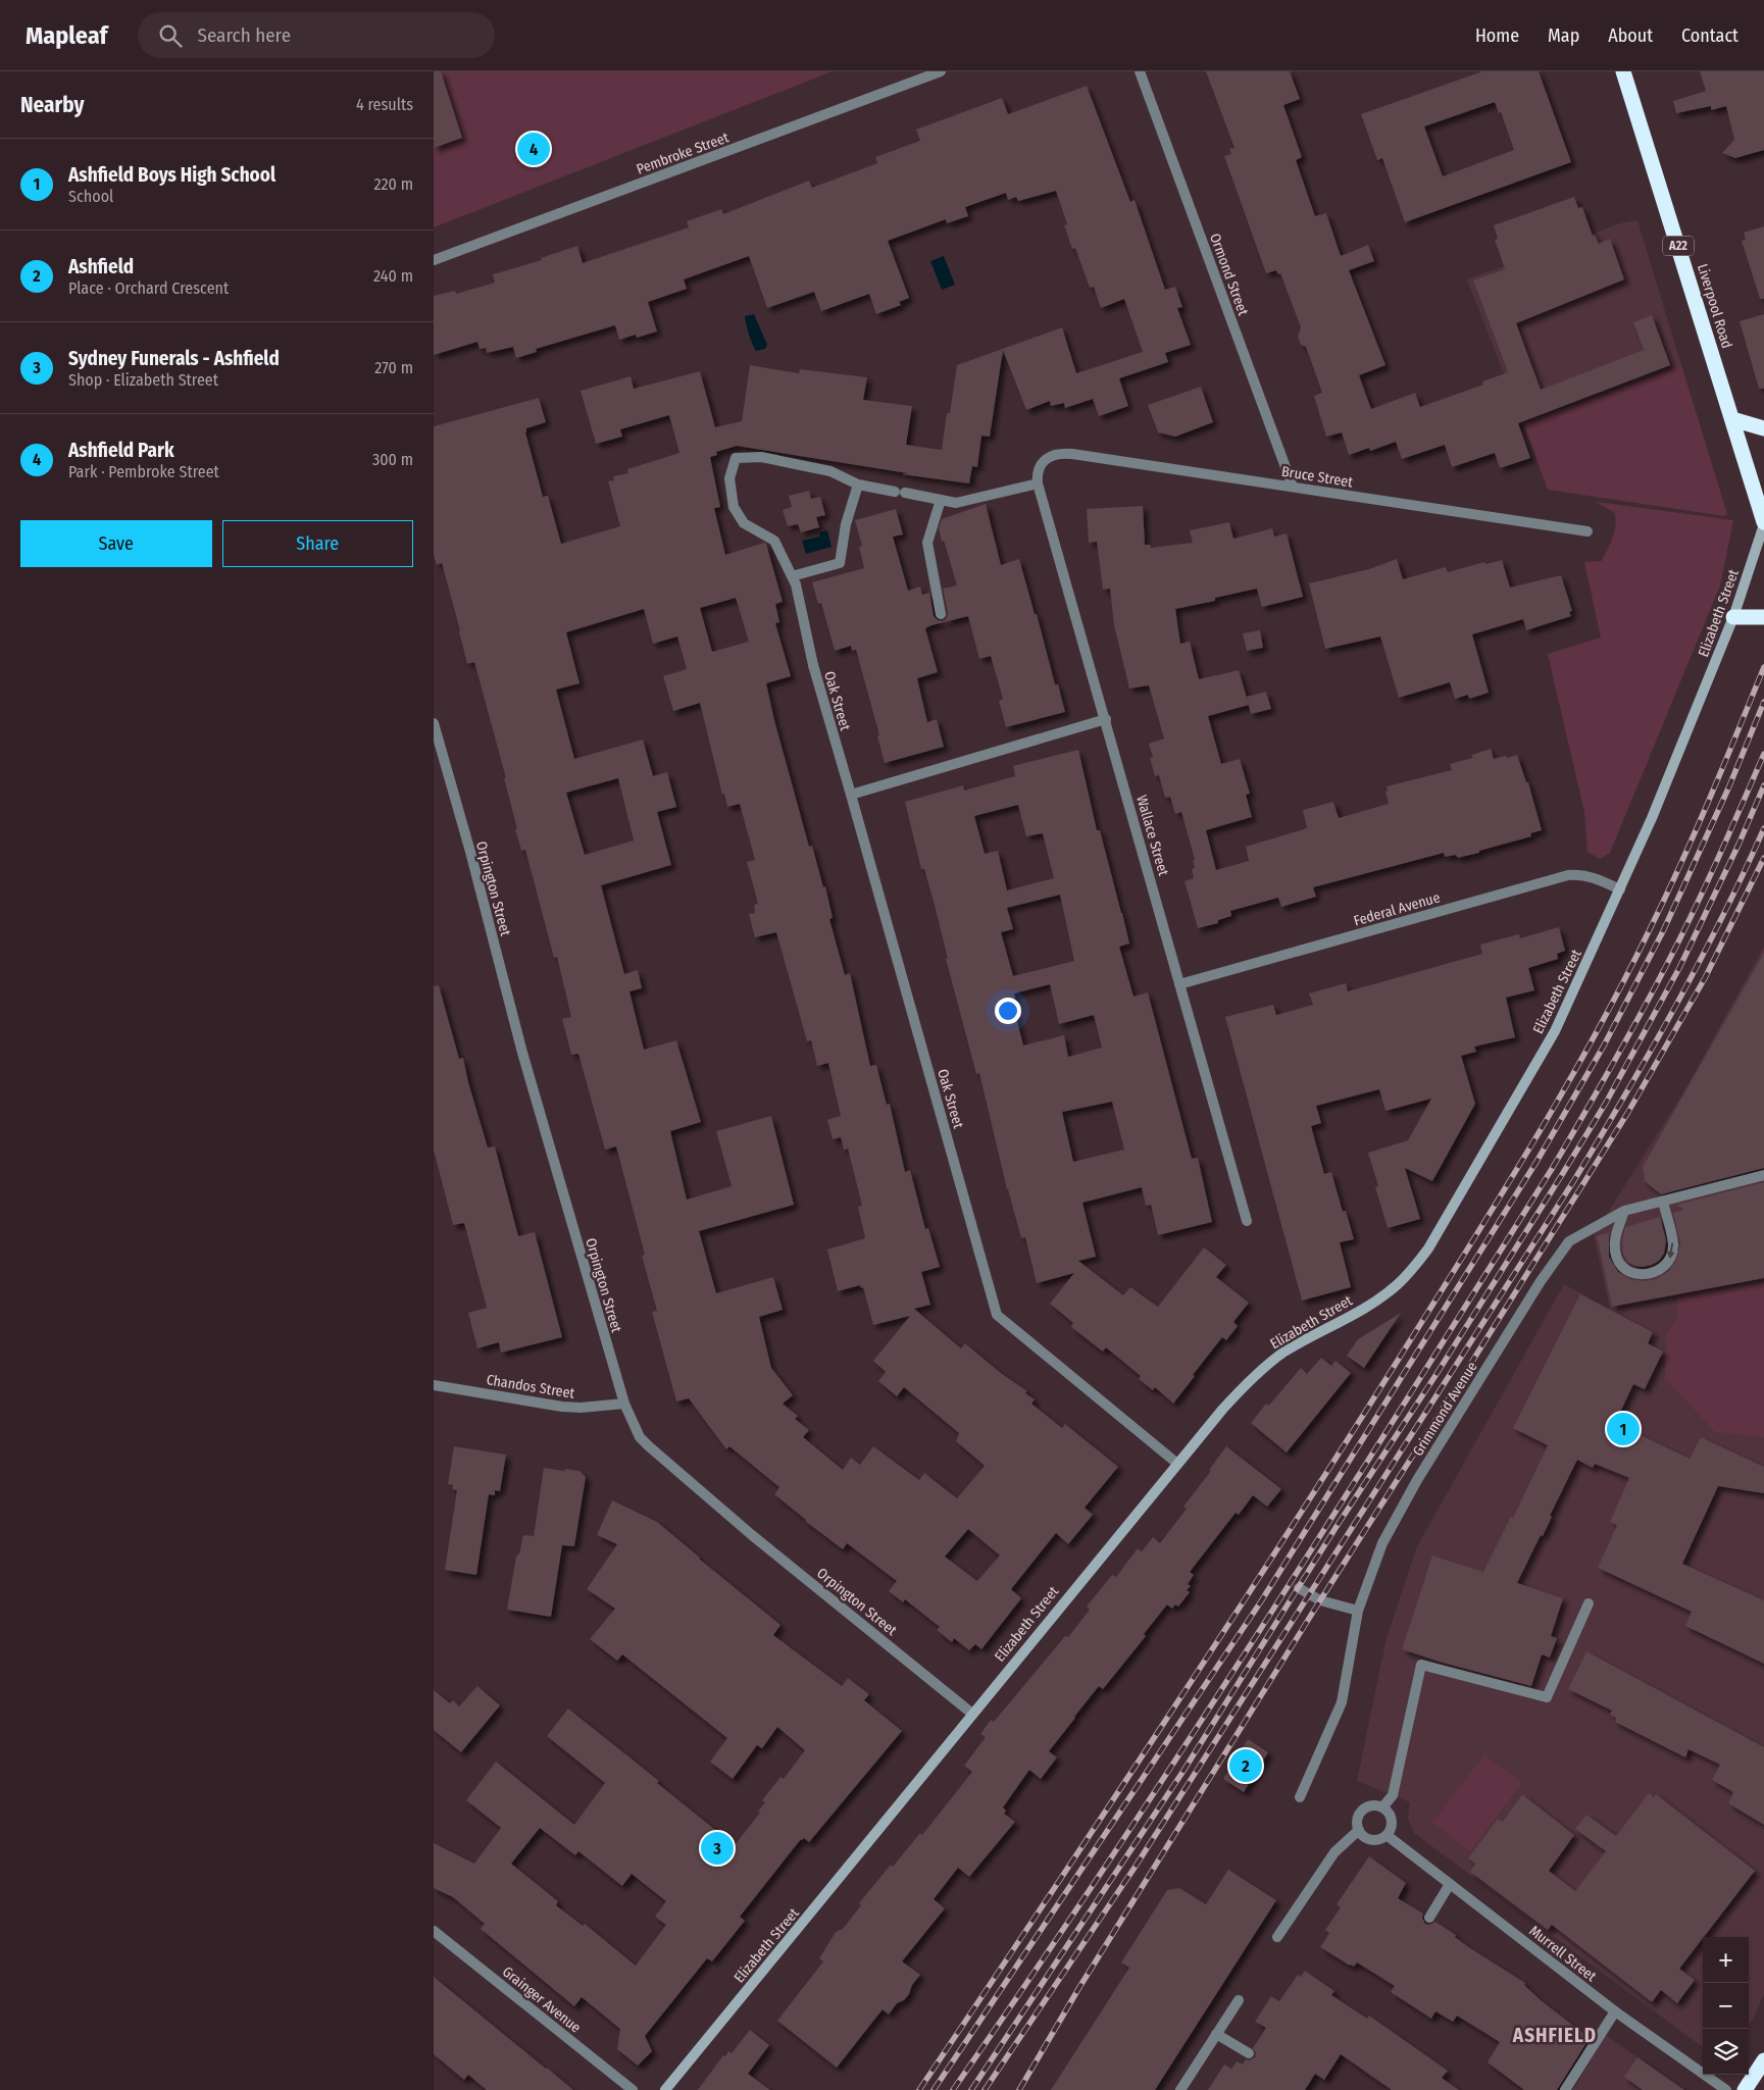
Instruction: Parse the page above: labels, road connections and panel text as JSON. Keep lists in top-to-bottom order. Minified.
{"streets":{"highway":["A22","Liverpool Road"],"main road":["Elizabeth Street"],"street":["Pembroke Street","Ormond Street","Bruce Street","Oak Street","Wallace Street","Orpington Street","Federal Avenue","Chandos Street","Grimmond Avenue","Murrell Street","Grainger Avenue"]},"crossings":[["Ormond Street","Bruce Street"],["Liverpool Road","Elizabeth Street"],["Bruce Street","Wallace Street"],["Elizabeth Street","Oak Street"],["Elizabeth Street","Orpington Street"],["Elizabeth Street","Federal Avenue"],["Wallace Street","Federal Avenue"],["Orpington Street","Chandos Street"]],"districts":["ASHFIELD"],"page":{"header":"Mapleaf","search":"Search here","nav":["Home","Map","About","Contact"],"heading":["Nearby","4 results"],"pins":["4","1","2","3"],"list":[{"mark":"1","name":"Ashfield Boys High School","note":"School","value":"220 m"},{"mark":"2","name":"Ashfield","note":"Place · Orchard Crescent","value":"240 m"},{"mark":"3","name":"Sydney Funerals - Ashfield","note":"Shop · Elizabeth Street","value":"270 m"},{"mark":"4","name":"Ashfield Park","note":"Park · Pembroke Street","value":"300 m"}],"buttons":["Save","Share"],"map_buttons":["+","−"]}}
